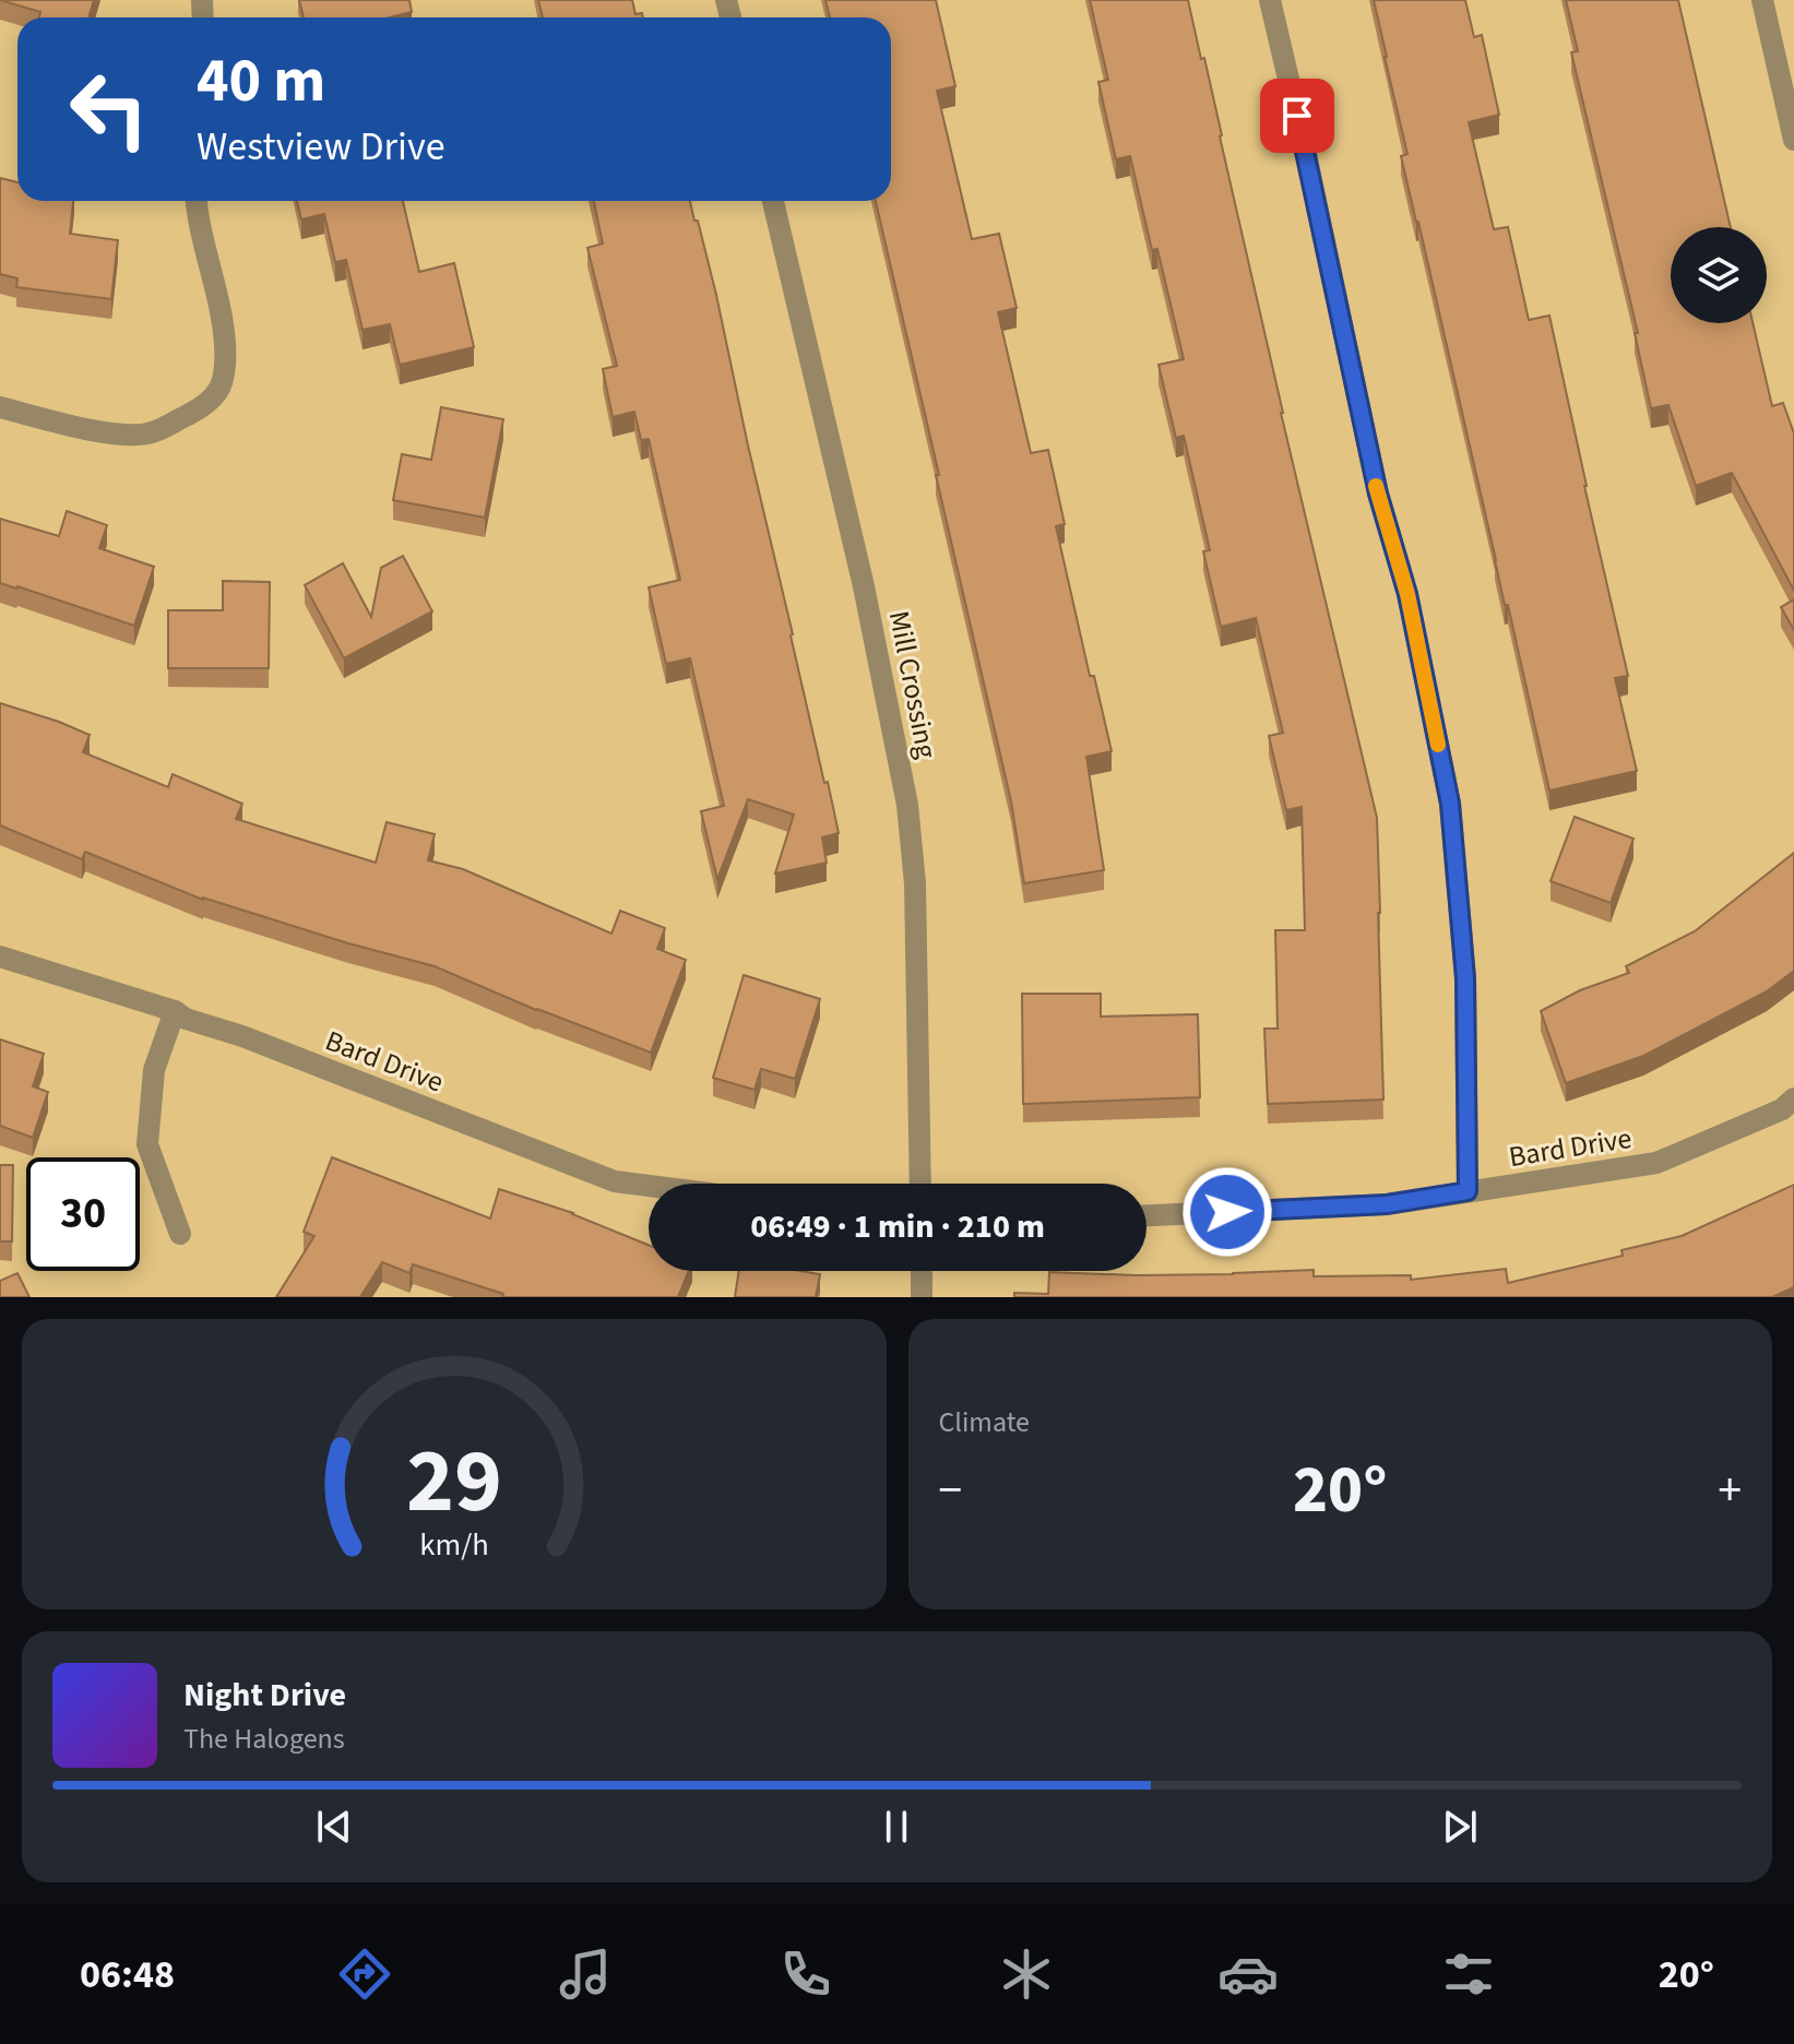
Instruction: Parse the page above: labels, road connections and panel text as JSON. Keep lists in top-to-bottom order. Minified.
{"streets":{"street":["Mill Crossing","Bard Drive"]},"page":{"turn":["40 m","Westview Drive"],"limit":"30","trip":"06:49 · 1 min · 210 m","tile":"Climate","heat":["−","20°","+"],"song":["Night Drive","The Halogens"],"tabs":["06:48","20°"],"gauge":["29","km/h"]}}
